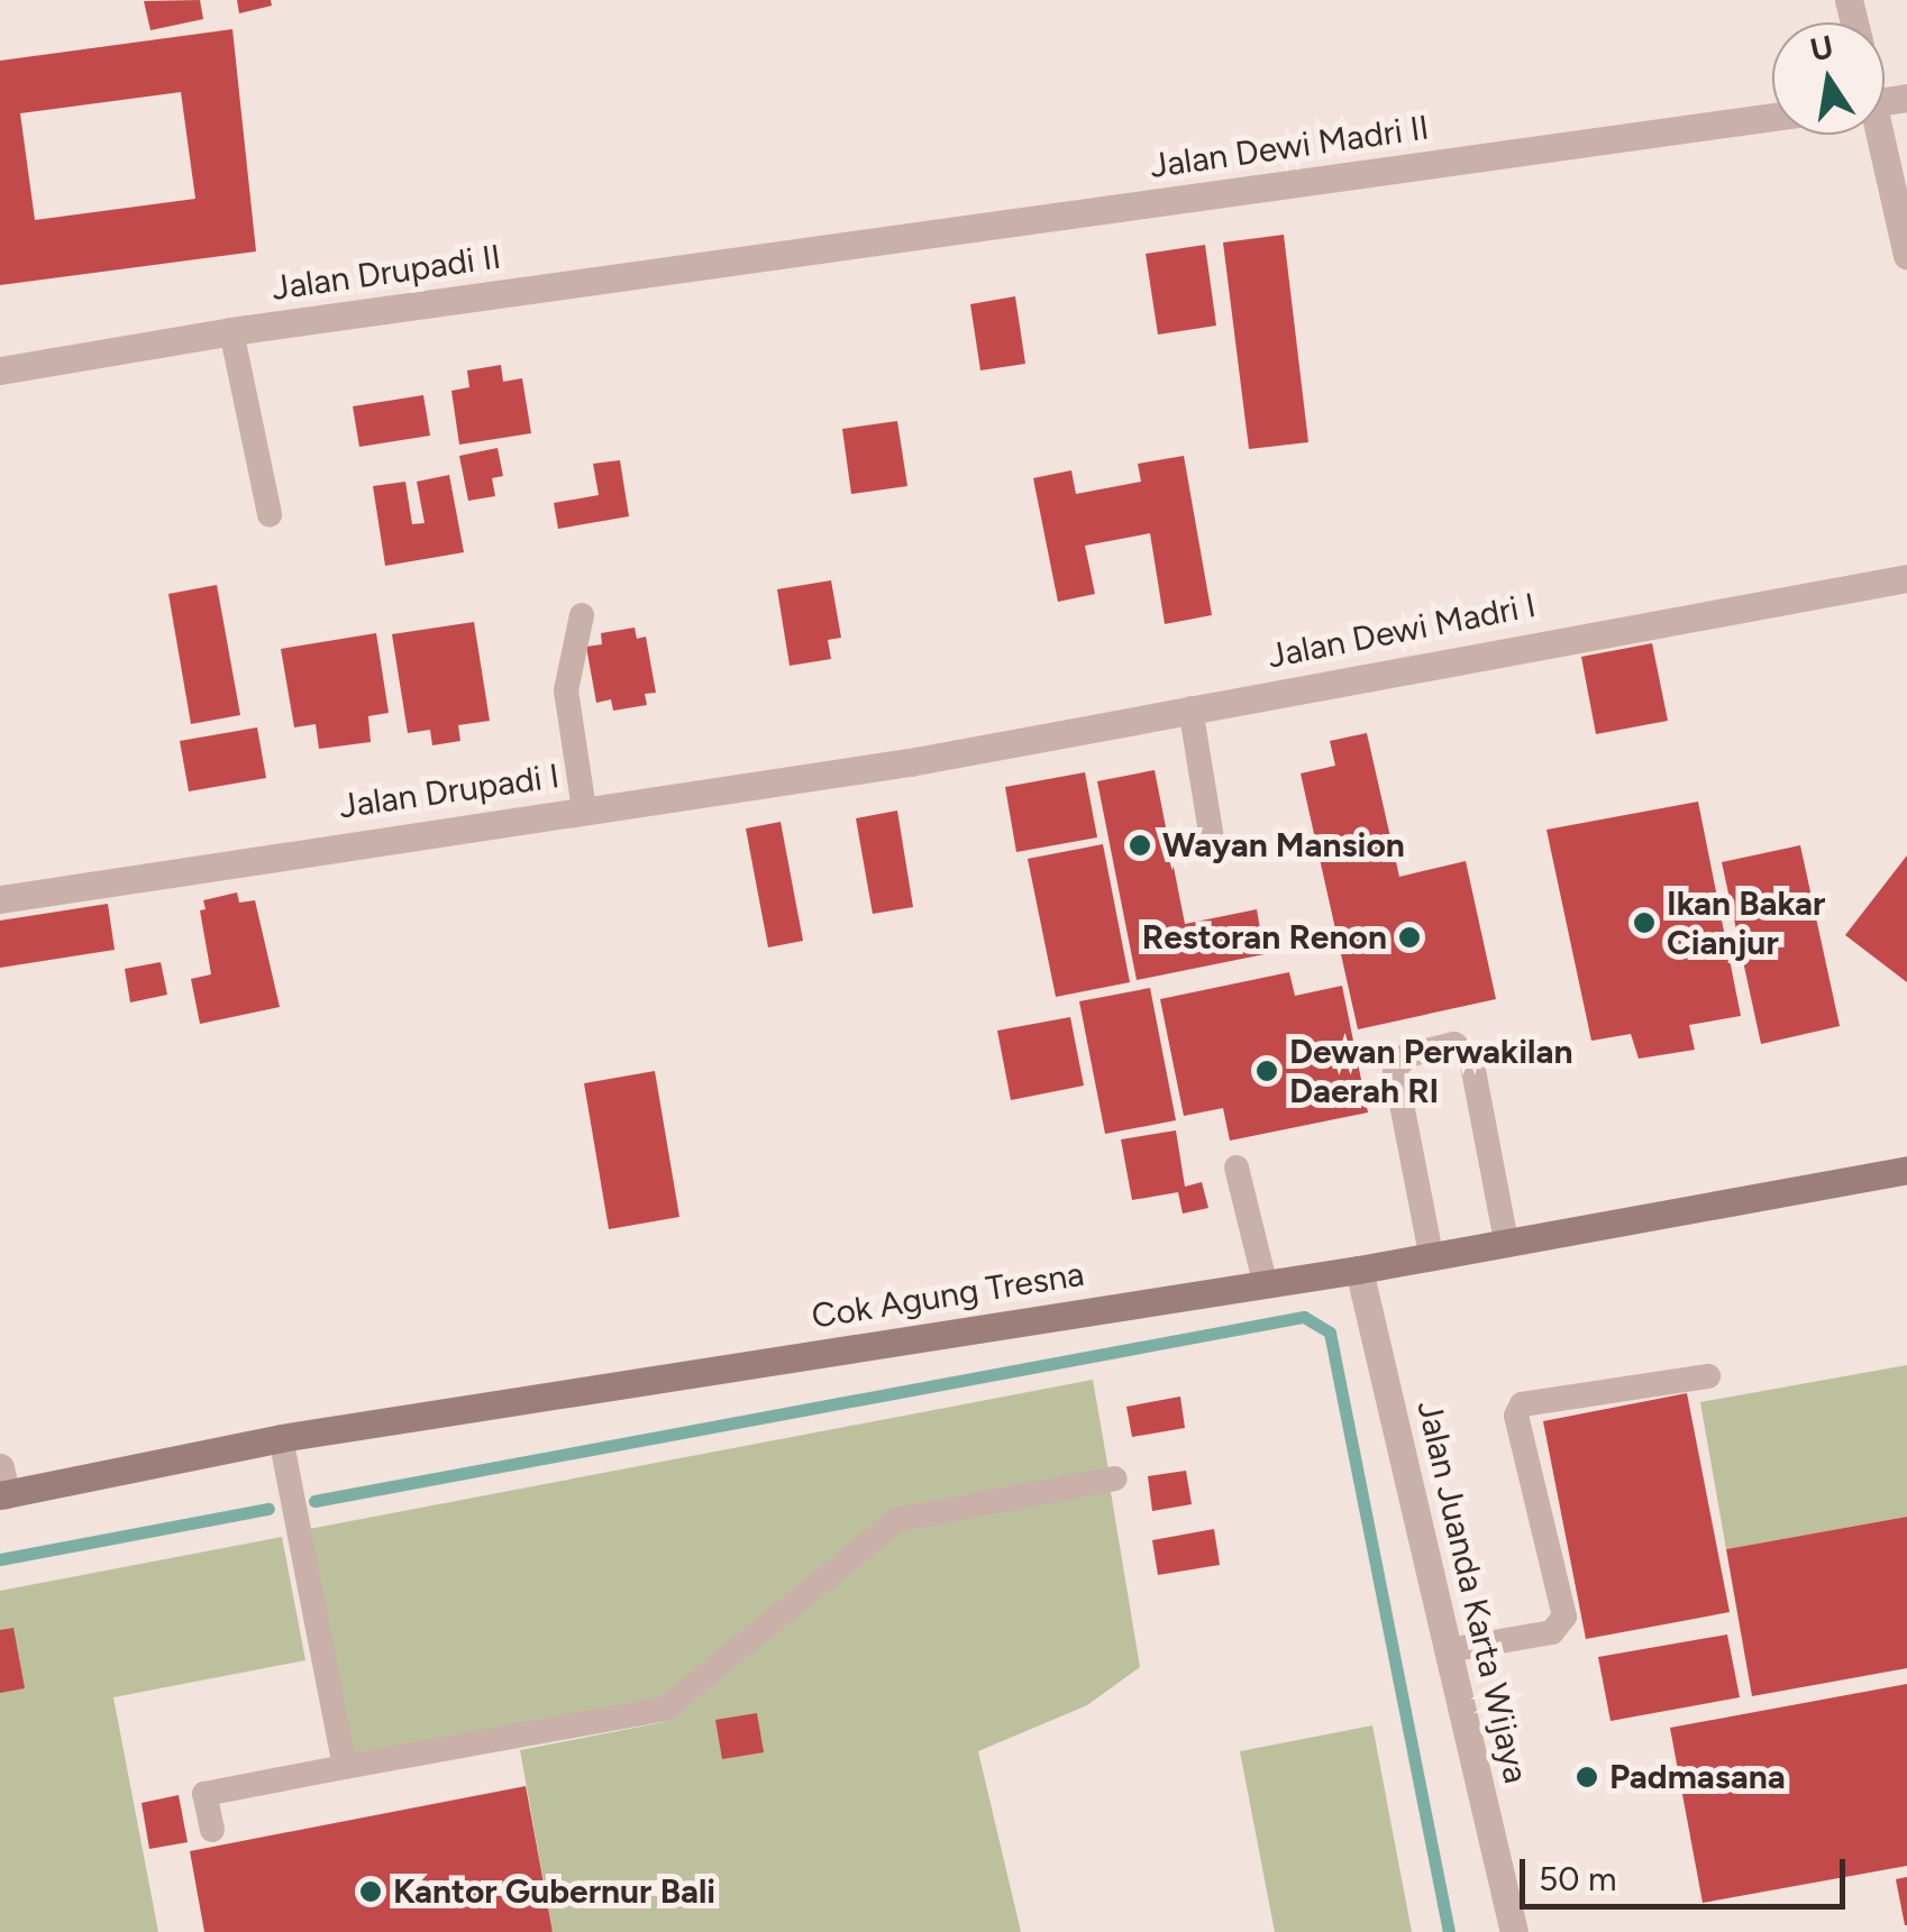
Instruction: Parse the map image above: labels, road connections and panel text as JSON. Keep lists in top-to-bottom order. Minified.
{"streets":{"main road":["Cok Agung Tresna"],"street":["Jalan Dewi Madri II","Jalan Drupadi II","Jalan Dewi Madri I","Jalan Drupadi I","Jalan Juanda Karta Wijaya"]},"crossings":[["Jalan Dewi Madri II","Jalan Drupadi II"],["Jalan Dewi Madri I","Jalan Drupadi I"],["Cok Agung Tresna","Jalan Juanda Karta Wijaya"]],"places":["Wayan Mansion","Ikan Bakar Cianjur","Restoran Renon","Dewan Perwakilan Daerah RI","Padmasana","Kantor Gubernur Bali"],"scale_bar":"50 m","north":"top"}
